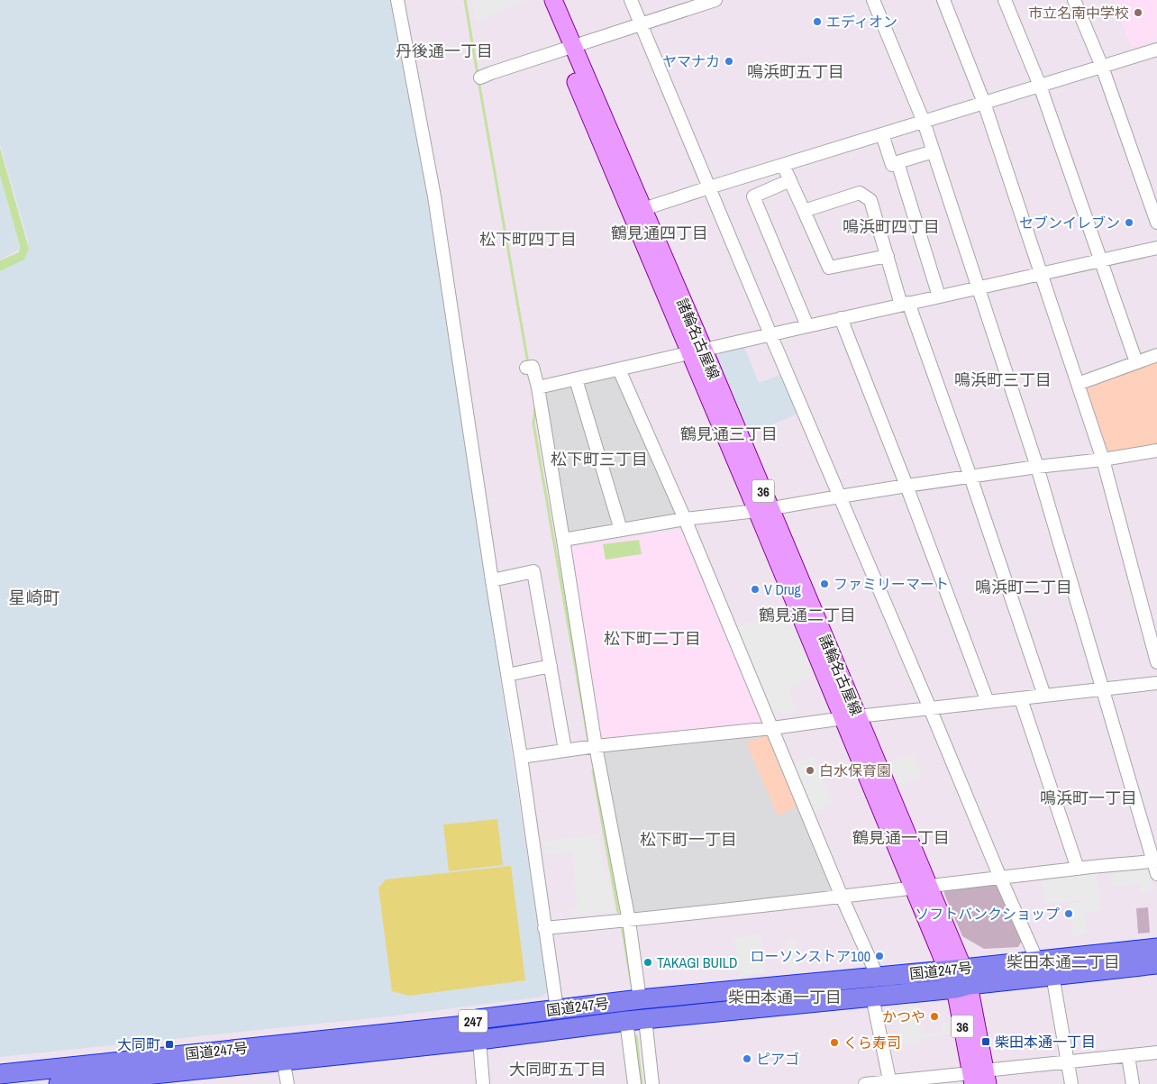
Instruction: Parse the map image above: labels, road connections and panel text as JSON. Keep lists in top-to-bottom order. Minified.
{"streets":{"highway":["国道247号","247"],"main road":["諸輪名古屋線","36"]},"crossings":[["諸輪名古屋線","国道247号"]],"districts":["丹後通一丁目","鳴浜町五丁目","鳴浜町四丁目","鶴見通四丁目","松下町四丁目","鳴浜町三丁目","鶴見通三丁目","松下町三丁目","鳴浜町二丁目","星崎町","鶴見通二丁目","松下町二丁目","鳴浜町一丁目","鶴見通一丁目","松下町一丁目","柴田本通二丁目","柴田本通一丁目","大同町五丁目"],"places":{"other":["市立名南中学校","エディオン","ヤマナカ","セブンイレブン","ファミリーマート","V Drug","白水保育園","ソフトバンクショップ","ローソンストア100","TAKAGI BUILD","かつや","くら寿司","ピアゴ"],"transit":["柴田本通一丁目","大同町"]}}
